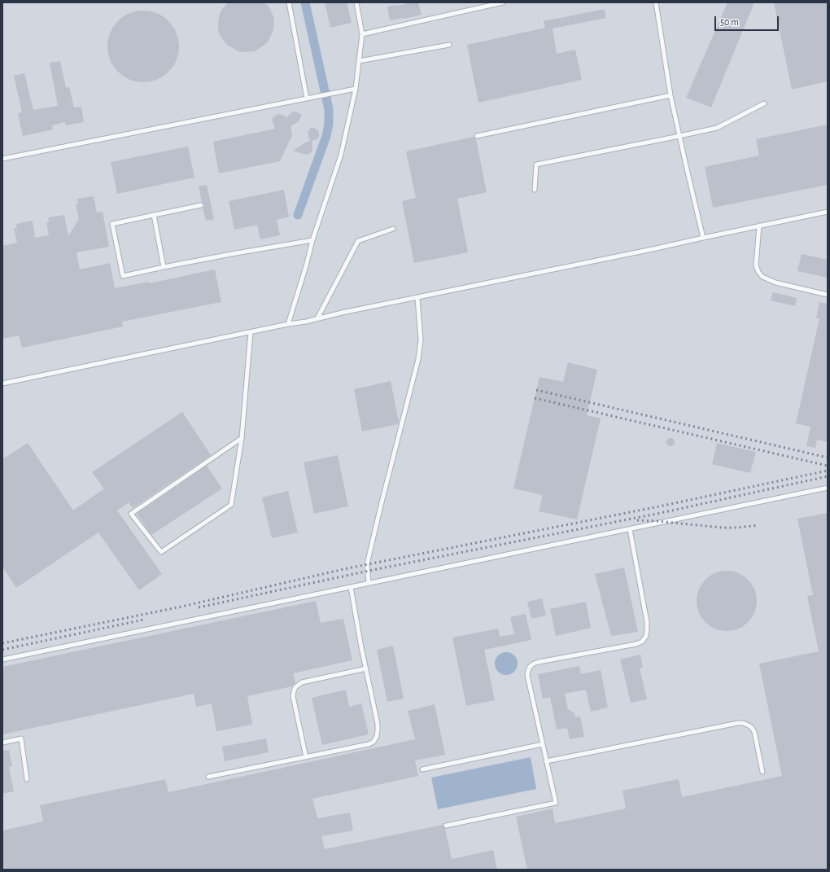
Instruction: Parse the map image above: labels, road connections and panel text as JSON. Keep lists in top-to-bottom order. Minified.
{"scale_bar":"50 m"}
